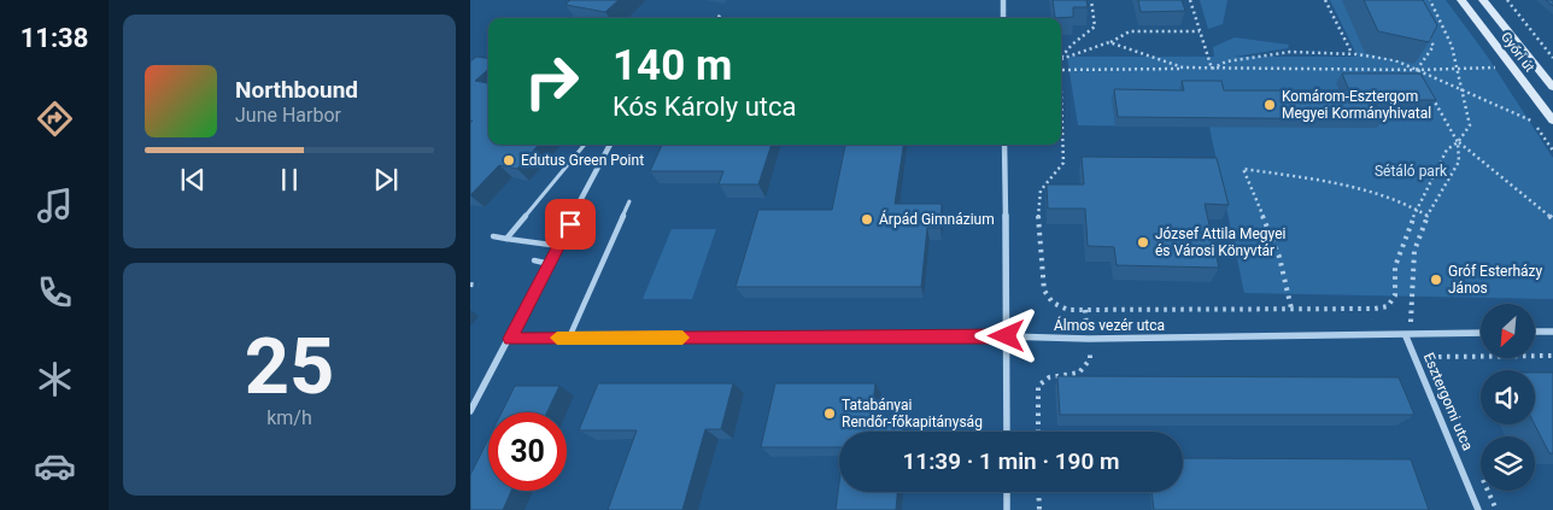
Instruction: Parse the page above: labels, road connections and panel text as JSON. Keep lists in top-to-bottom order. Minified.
{"streets":{"street":["Győri út","Álmos vezér utca","Esztergomi utca"]},"crossings":[["Álmos vezér utca","Esztergomi utca"]],"parks":["Sétáló park"],"places":["Komárom-Esztergom Megyei Kormányhivatal","Edutus Green Point","Árpád Gimnázium","József Attila Megyei és Városi Könyvtár","Gróf Esterházy János","Tatabányai Rendőr-főkapitányság"],"north":"bottom left","page":{"tabs":"11:38","turn":["140 m","Kós Károly utca"],"song":["Northbound","June Harbor"],"tile":["25","km/h"],"limit":"30","trip":"11:39 · 1 min · 190 m"}}
